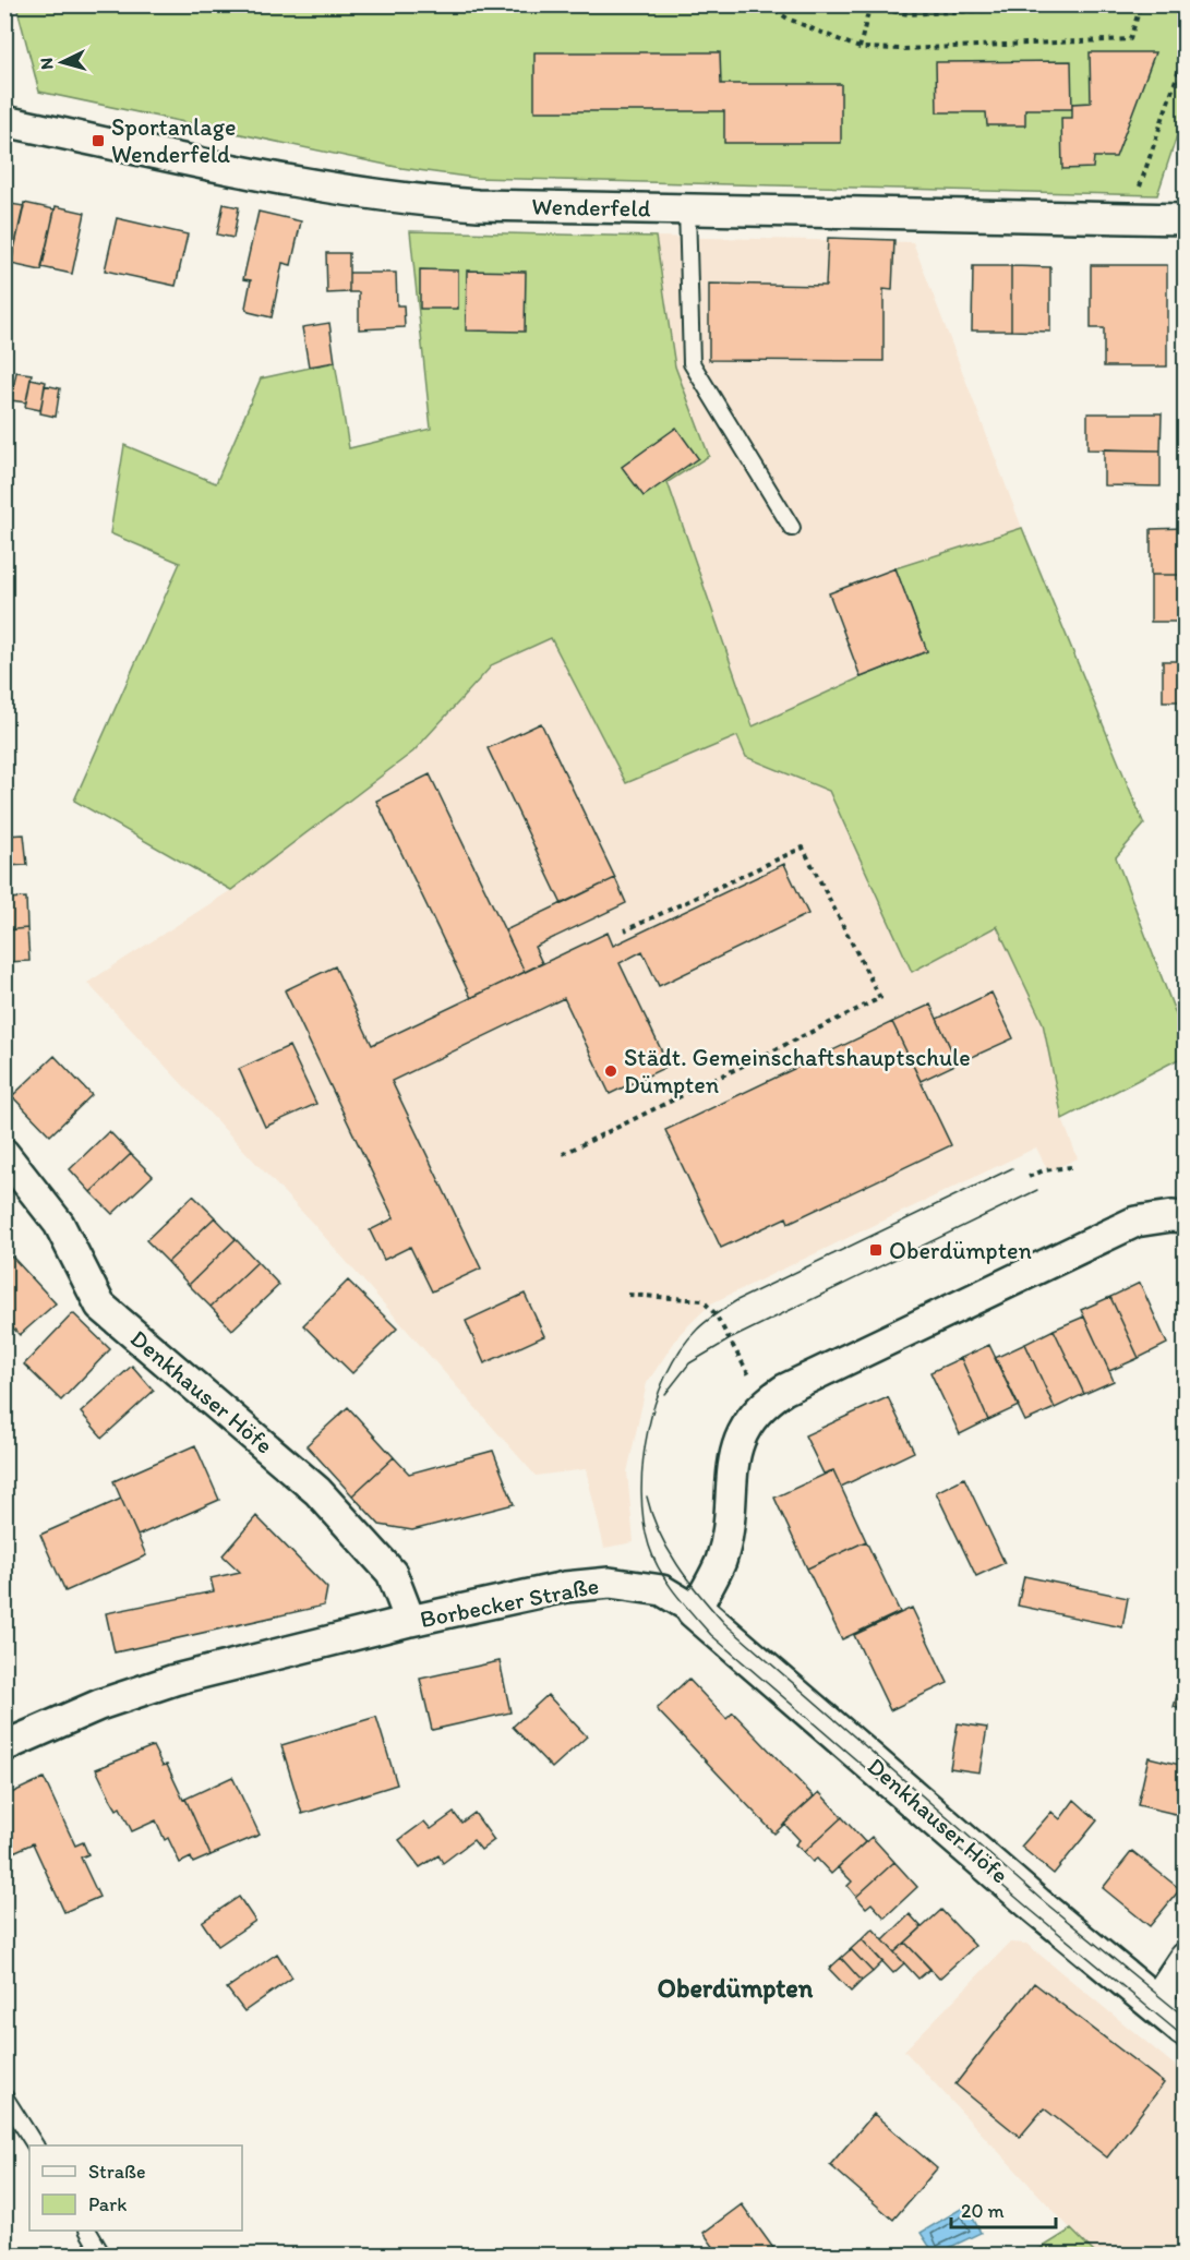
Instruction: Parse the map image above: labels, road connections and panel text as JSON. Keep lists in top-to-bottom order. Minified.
{"streets":{"street":["Wenderfeld","Denkhauser Höfe","Borbecker Straße"]},"crossings":[["Denkhauser Höfe","Borbecker Straße"]],"districts":["Oberdümpten"],"places":{"transit":["Sportanlage Wenderfeld","Oberdümpten"],"other":["Städt. Gemeinschaftshauptschule Dümpten"]},"legend":["Straße","Park"],"scale_bar":"20 m","north":"left"}
